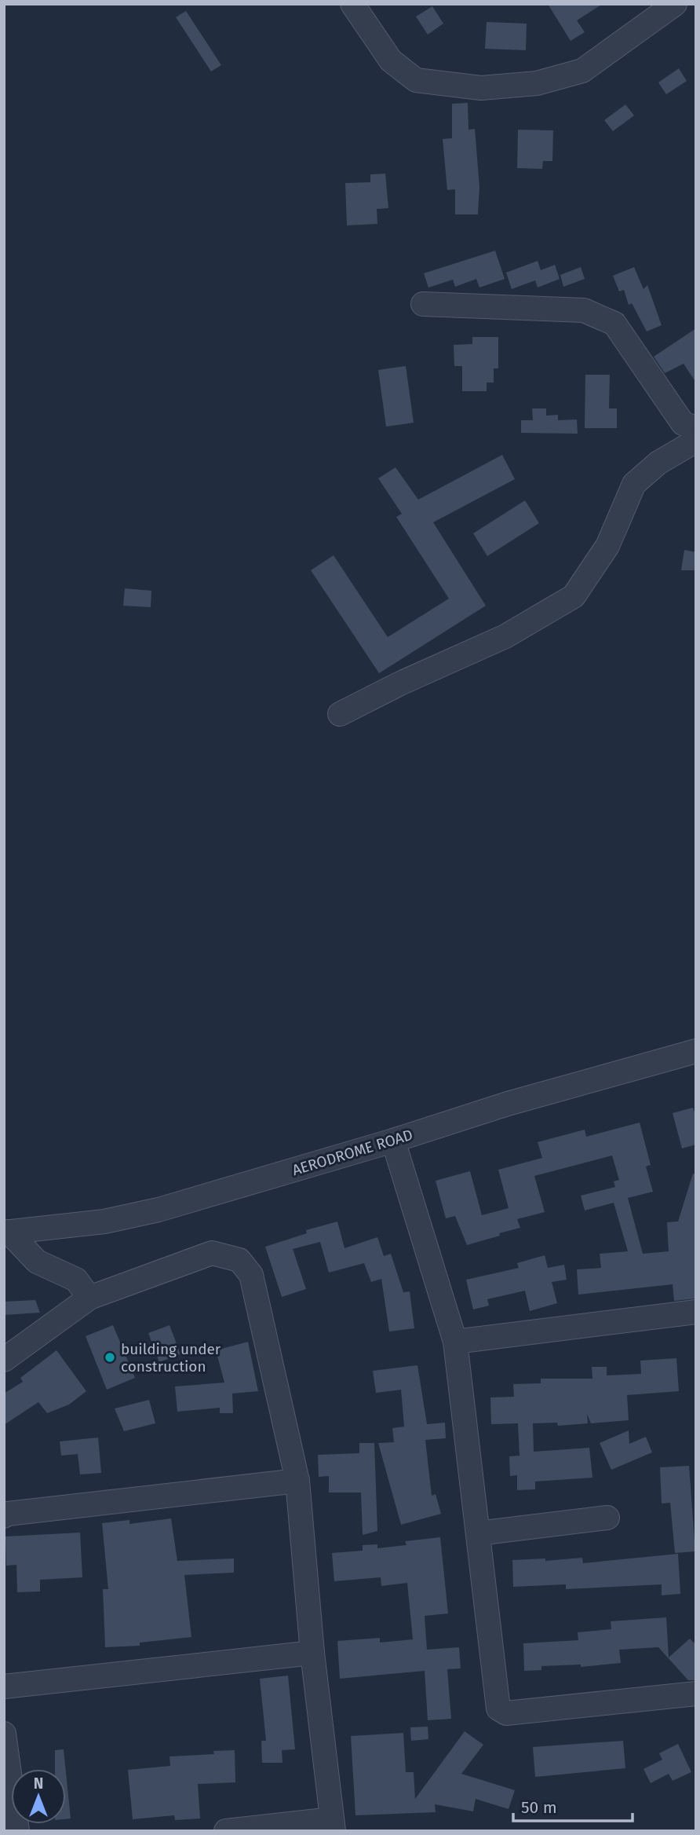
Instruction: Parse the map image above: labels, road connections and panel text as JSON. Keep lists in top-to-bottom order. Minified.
{"streets":{"street":["AERODROME ROAD"]},"places":["building under construction"],"scale_bar":"50 m","north":"top"}
